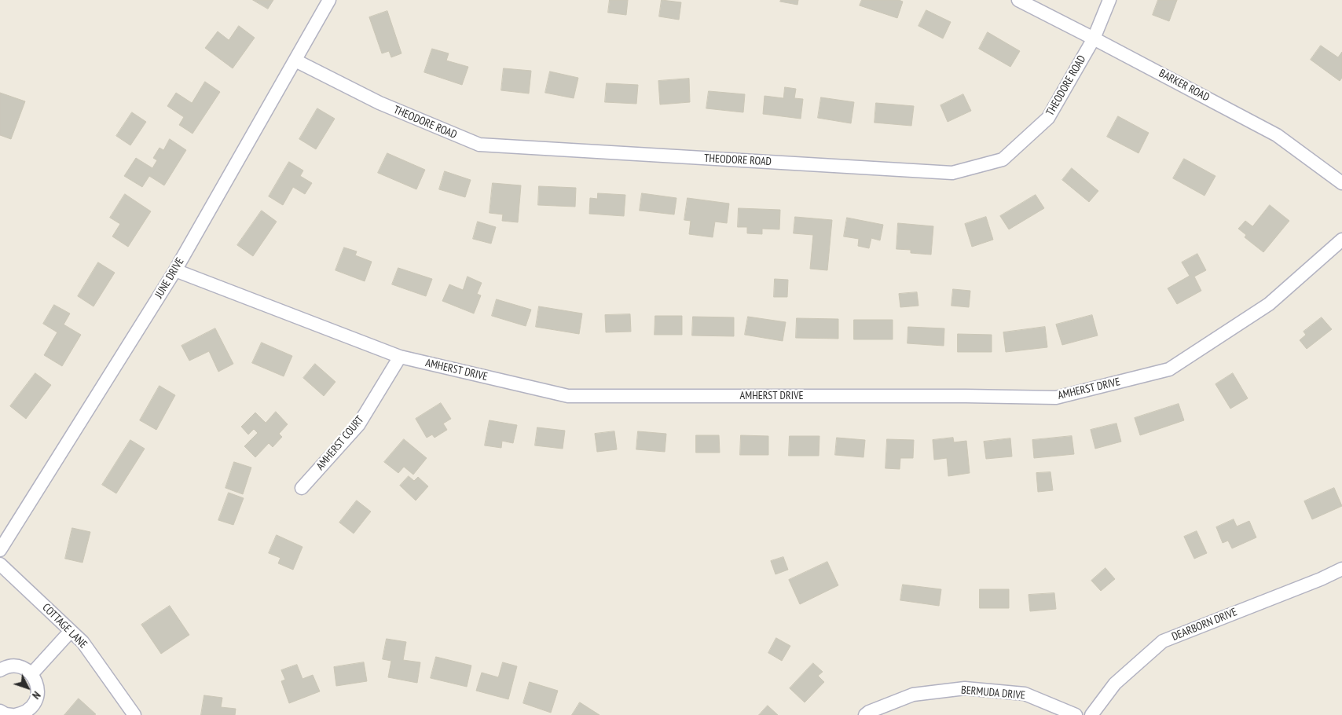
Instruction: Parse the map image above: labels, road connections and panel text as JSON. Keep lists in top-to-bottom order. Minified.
{"streets":{"street":["THEODORE ROAD","BARKER ROAD","JUNE DRIVE","AMHERST DRIVE","AMHERST COURT","DEARBORN DRIVE","COTTAGE LANE","BERMUDA DRIVE"]},"crossings":[["THEODORE ROAD","BARKER ROAD"],["THEODORE ROAD","JUNE DRIVE"],["JUNE DRIVE","AMHERST DRIVE"],["AMHERST DRIVE","AMHERST COURT"]],"north":"bottom right"}
